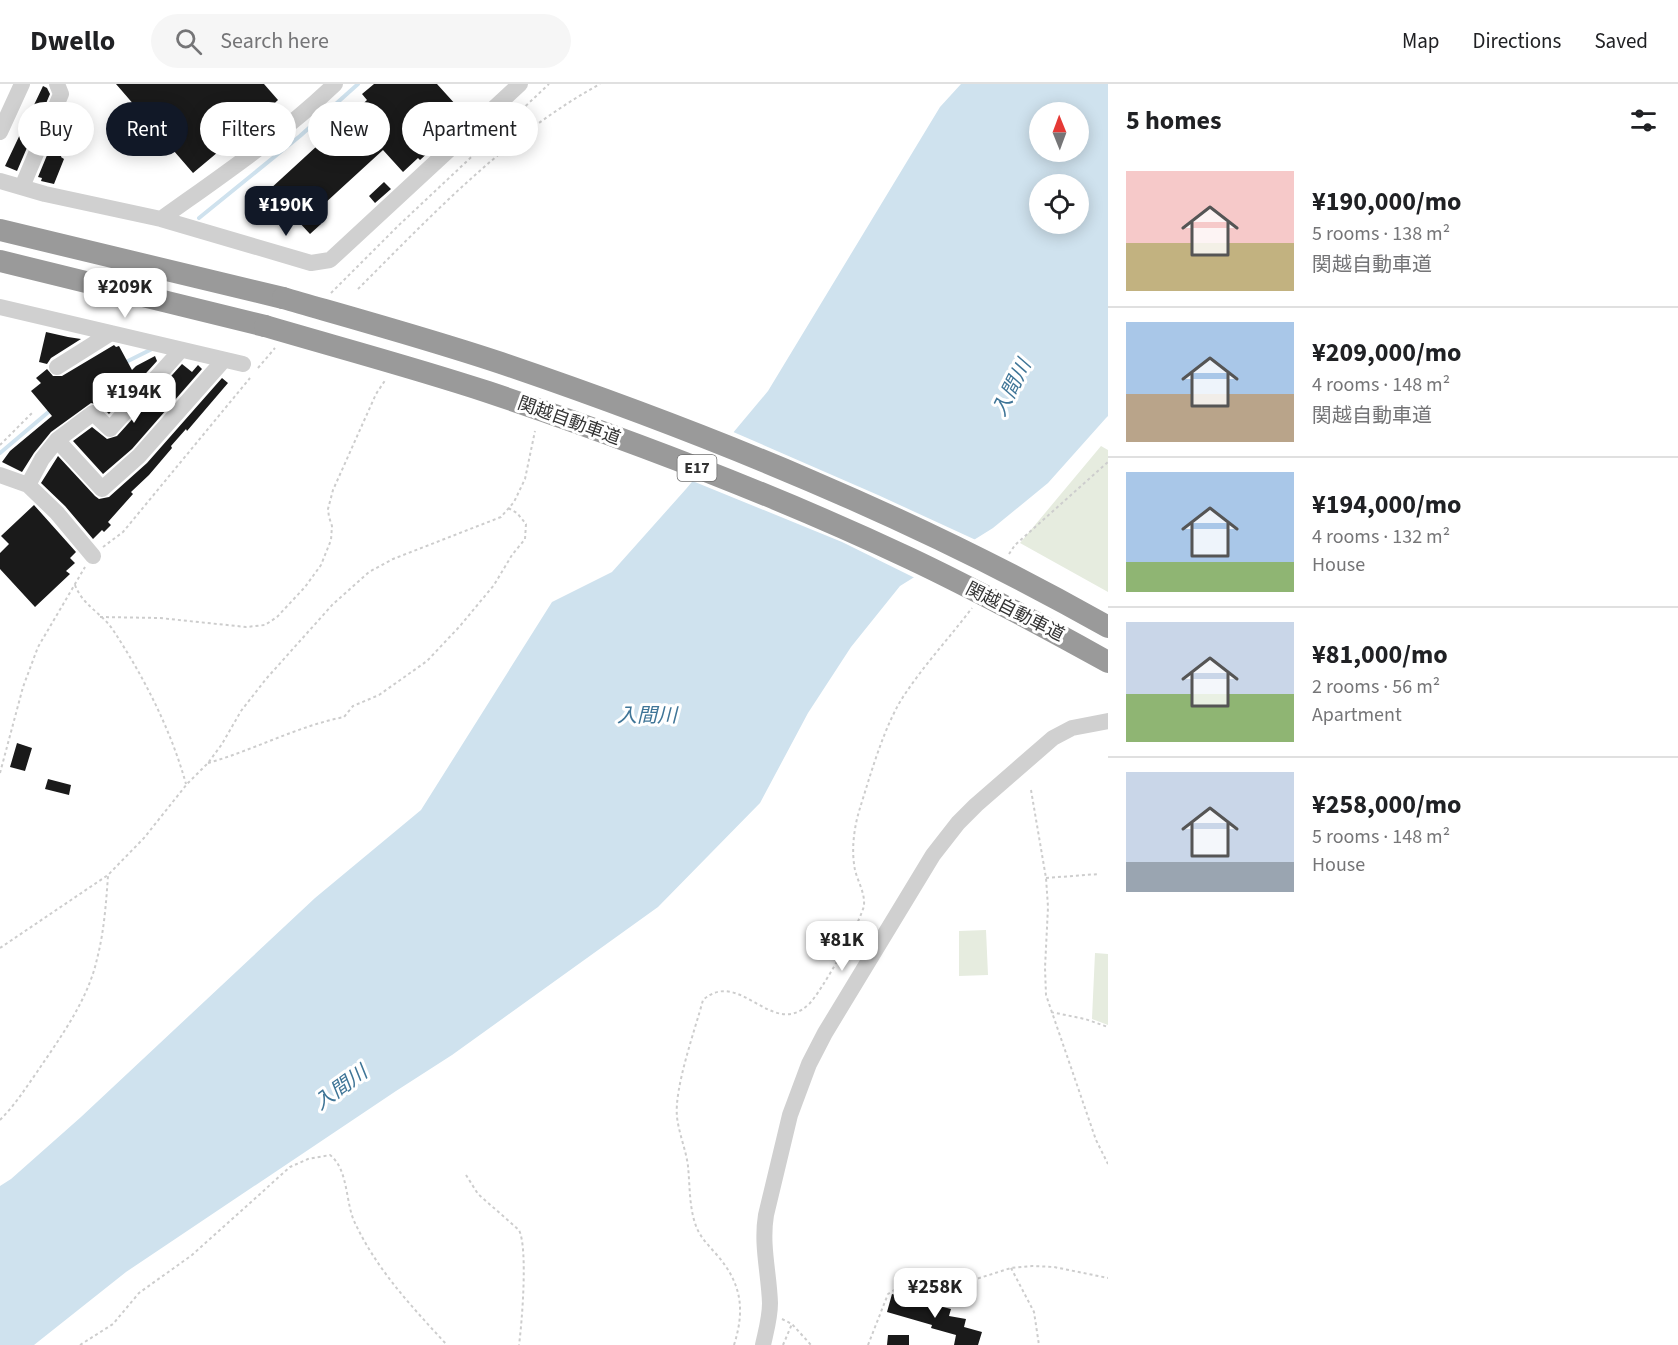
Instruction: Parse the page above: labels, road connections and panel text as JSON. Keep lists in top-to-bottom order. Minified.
{"streets":{"highway":["関越自動車道","E17"]},"water":["入間川"],"north":"top","page":{"header":"Dwello","search":"Search here","nav":["Map","Directions","Saved"],"heading":"5 homes","chip":["Buy","Rent","Filters","New","Apartment"],"list":[{"name":"¥190,000/mo","note":"5 rooms · 138 m² · 関越自動車道"},{"name":"¥209,000/mo","note":"4 rooms · 148 m² · 関越自動車道"},{"name":"¥194,000/mo","note":"4 rooms · 132 m² · House"},{"name":"¥81,000/mo","note":"2 rooms · 56 m² · Apartment"},{"name":"¥258,000/mo","note":"5 rooms · 148 m² · House"}],"price":["¥190K","¥209K","¥194K","¥81K","¥258K"]}}
